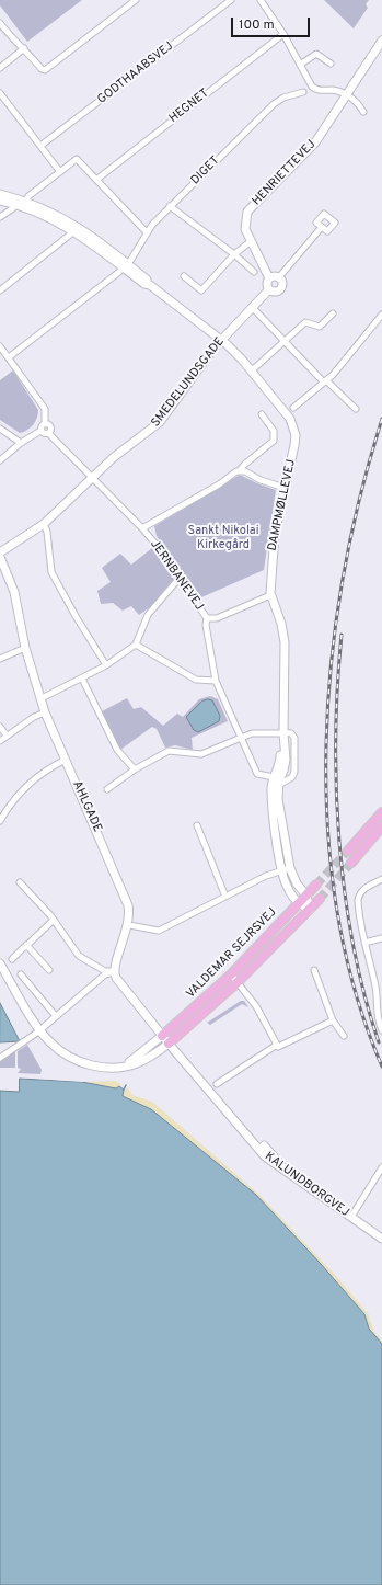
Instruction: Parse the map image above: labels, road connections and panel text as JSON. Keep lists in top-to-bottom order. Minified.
{"streets":{"main road":["VALDEMAR SEJRSVEJ"],"street":["GODTHAABSVEJ","HEGNET","DIGET","HENRIETTEVEJ","SMEDELUNDSGADE","DAMPMØLLEVEJ","JERNBANEVEJ","AHLGADE","KALUNDBORGVEJ"]},"crossings":[["HENRIETTEVEJ","SMEDELUNDSGADE"],["SMEDELUNDSGADE","JERNBANEVEJ"],["VALDEMAR SEJRSVEJ","KALUNDBORGVEJ"]],"parks":["Sankt Nikolai Kirkegård"],"scale_bar":"100 m"}
